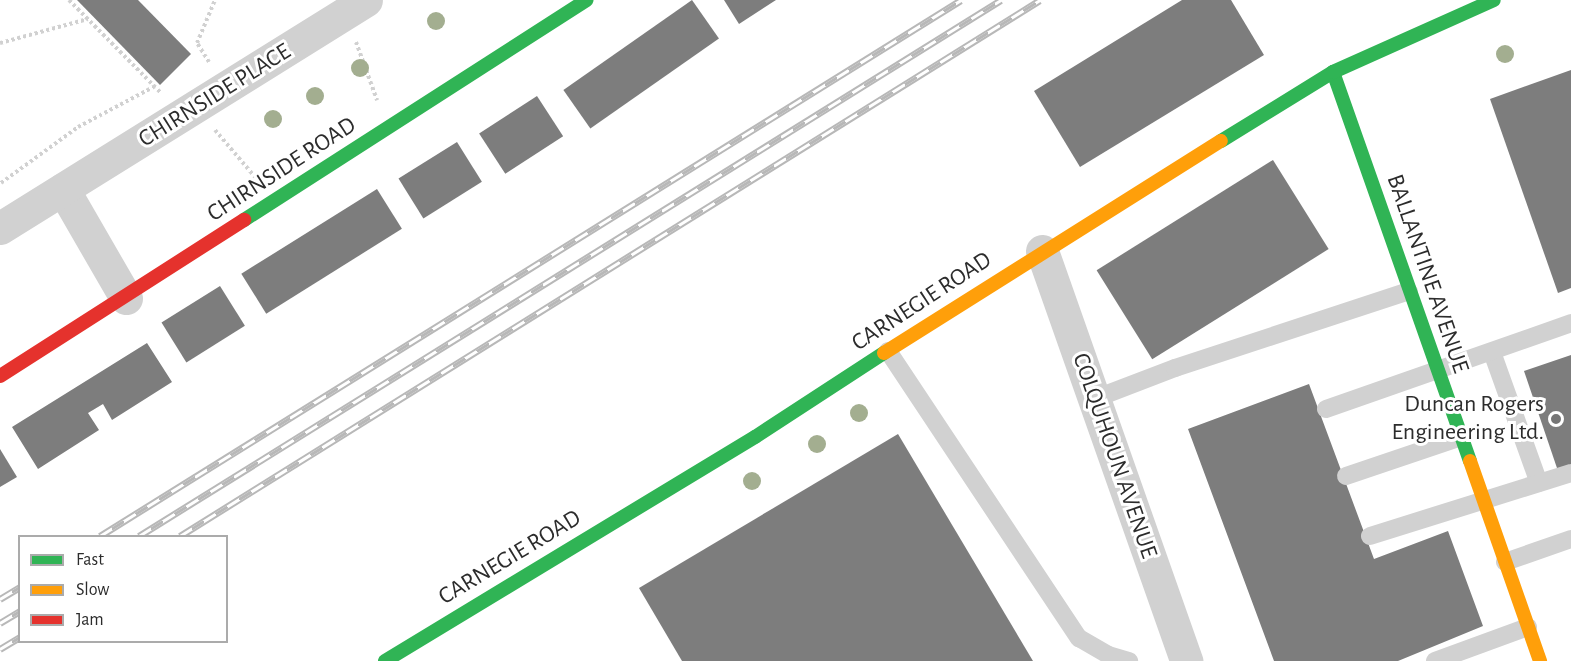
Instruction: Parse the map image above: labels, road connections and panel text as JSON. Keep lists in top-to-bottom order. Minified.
{"streets":{"street":["CHIRNSIDE PLACE","CHIRNSIDE ROAD","BALLANTINE AVENUE","CARNEGIE ROAD","COLQUHOUN AVENUE"]},"crossings":[["BALLANTINE AVENUE","CARNEGIE ROAD"],["CARNEGIE ROAD","COLQUHOUN AVENUE"]],"places":["Duncan Rogers Engineering Ltd."],"legend":["Fast","Slow","Jam"]}
